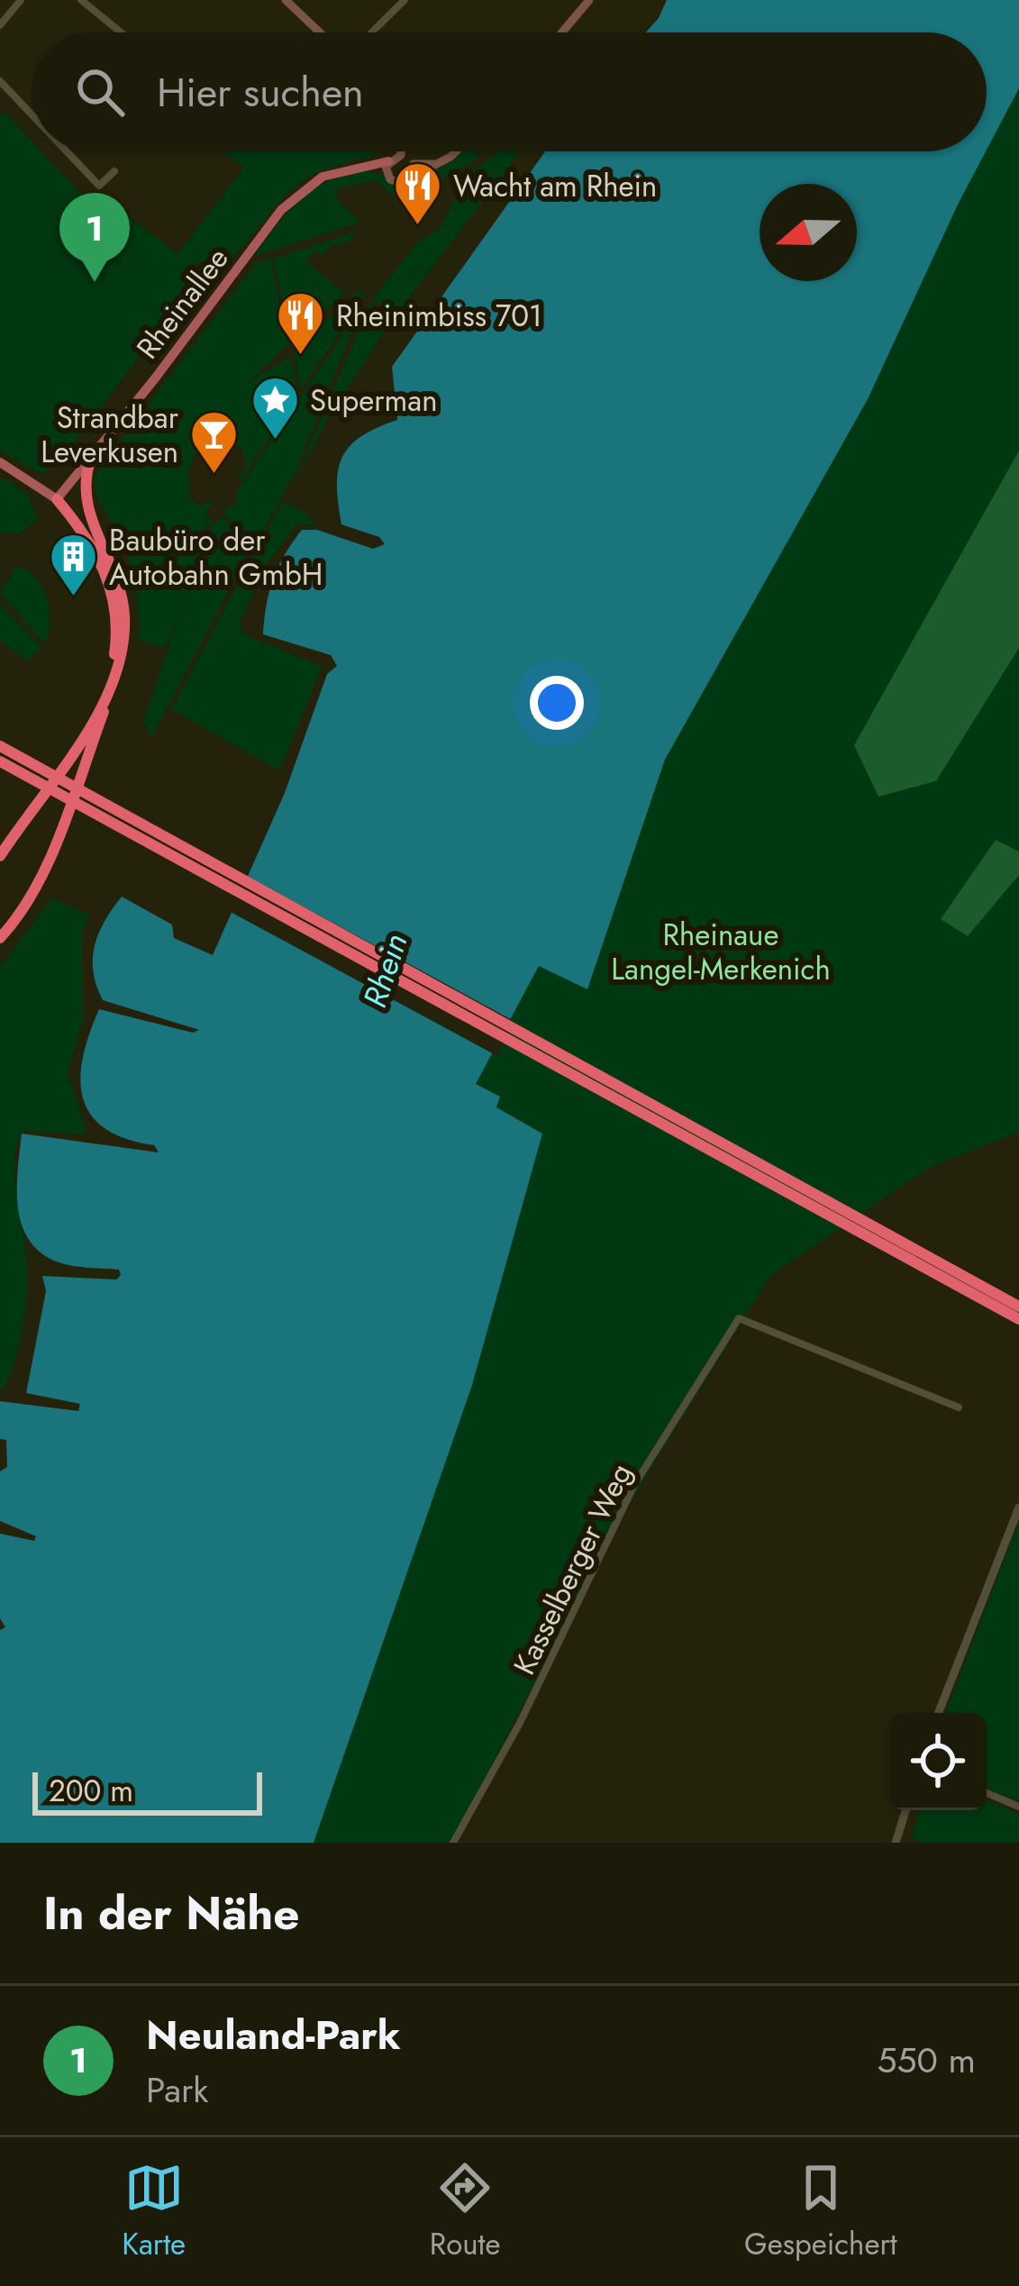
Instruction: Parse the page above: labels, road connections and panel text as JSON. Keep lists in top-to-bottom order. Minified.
{"streets":{"main road":["Rheinallee"],"street":["Kasselberger Weg"]},"water":["Rhein"],"parks":["Rheinaue Langel-Merkenich"],"places":{"restaurant":["Wacht am Rhein","Rheinimbiss 701"],"place":["Superman"],"bar":["Strandbar Leverkusen"],"building":["Baubüro der Autobahn GmbH"]},"scale_bar":"200 m","north":"left","page":{"search":"Hier suchen","pins":"1","scale":"200 m","heading":"In der Nähe","list":[{"mark":"1","name":"Neuland-Park","note":"Park","value":"550 m"}],"nav":["Karte","Route","Gespeichert"]}}
